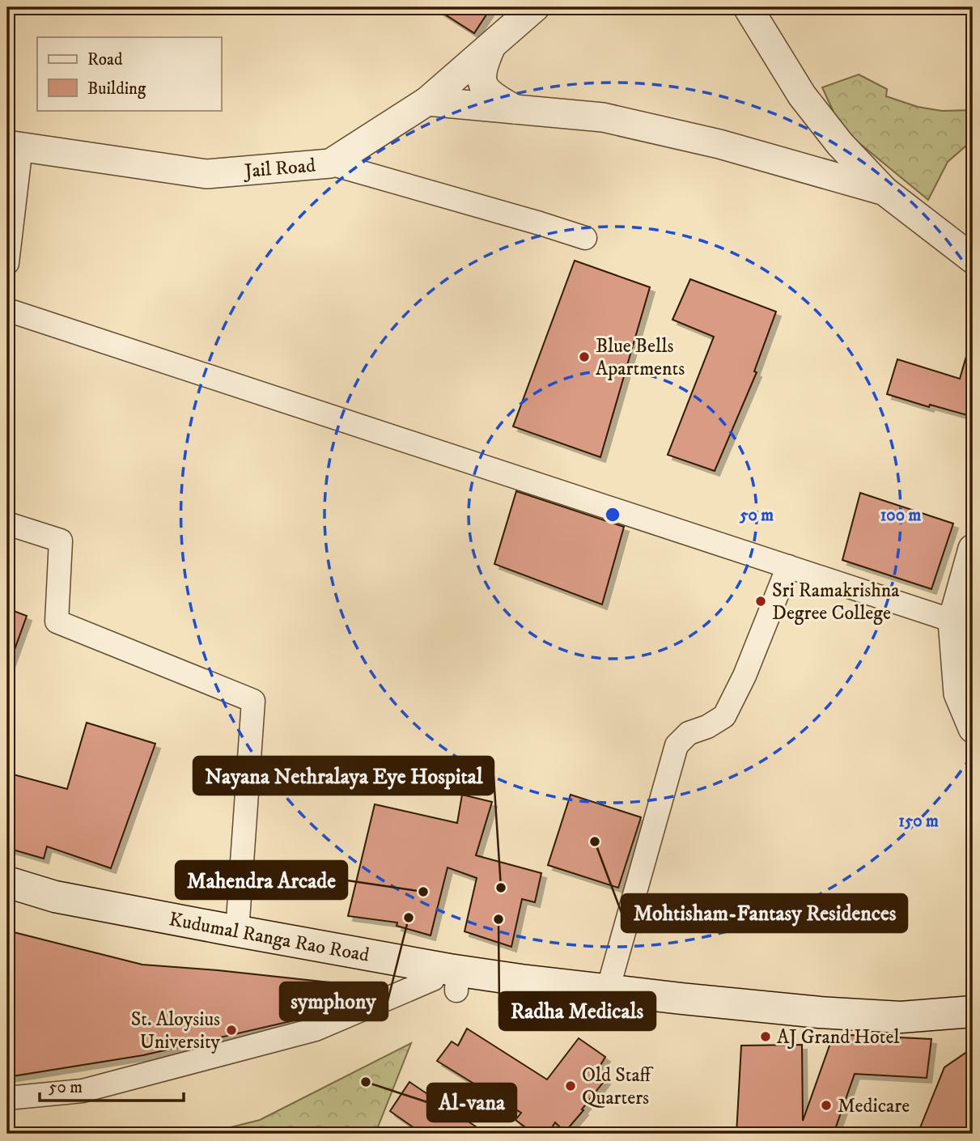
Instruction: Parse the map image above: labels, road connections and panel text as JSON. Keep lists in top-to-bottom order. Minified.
{"streets":{"main road":["Kudumal Ranga Rao Road"],"street":["Jail Road"]},"places":["Blue Bells Apartments","Sri Ramakrishna Degree College","Mohtisham-Fantasy Residences","Nayana Nethralaya Eye Hospital","Mahendra Arcade","symphony","Radha Medicals","St. Aloysius University","AJ Grand Hotel","Al-vana","Old Staff Quarters","Medicare"],"legend":["Road","Building"],"scale_bar":"50 m","rings":["50 m","100 m","150 m"]}
